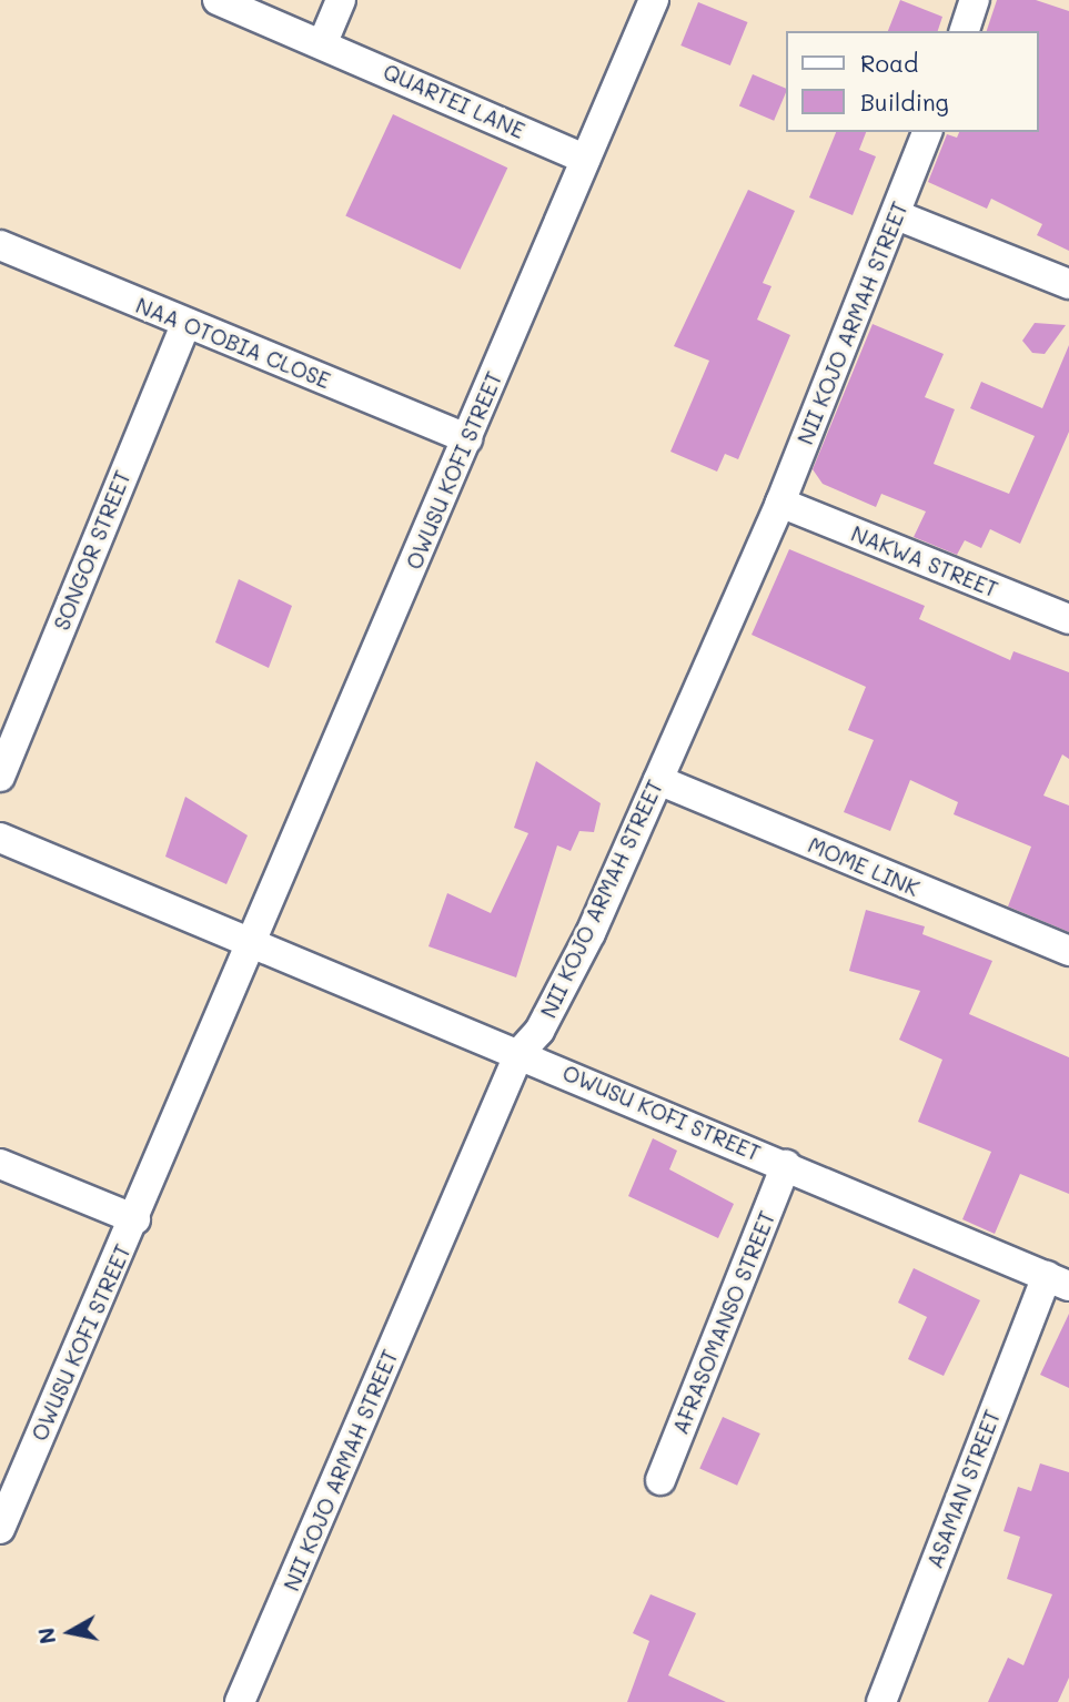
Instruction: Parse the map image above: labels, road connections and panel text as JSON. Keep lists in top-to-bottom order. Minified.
{"streets":{"street":["QUARTEI LANE","NII KOJO ARMAH STREET","NAA OTOBIA CLOSE","OWUSU KOFI STREET","SONGOR STREET","NAKWA STREET","MOME LINK","AFRASOMANSO STREET","ASAMAN STREET"]},"crossings":[["QUARTEI LANE","OWUSU KOFI STREET"],["NII KOJO ARMAH STREET","OWUSU KOFI STREET"],["NII KOJO ARMAH STREET","NAKWA STREET"],["NII KOJO ARMAH STREET","MOME LINK"],["NAA OTOBIA CLOSE","OWUSU KOFI STREET"],["NAA OTOBIA CLOSE","SONGOR STREET"],["OWUSU KOFI STREET","AFRASOMANSO STREET"],["OWUSU KOFI STREET","ASAMAN STREET"]],"legend":["Road","Building"],"north":"left"}
